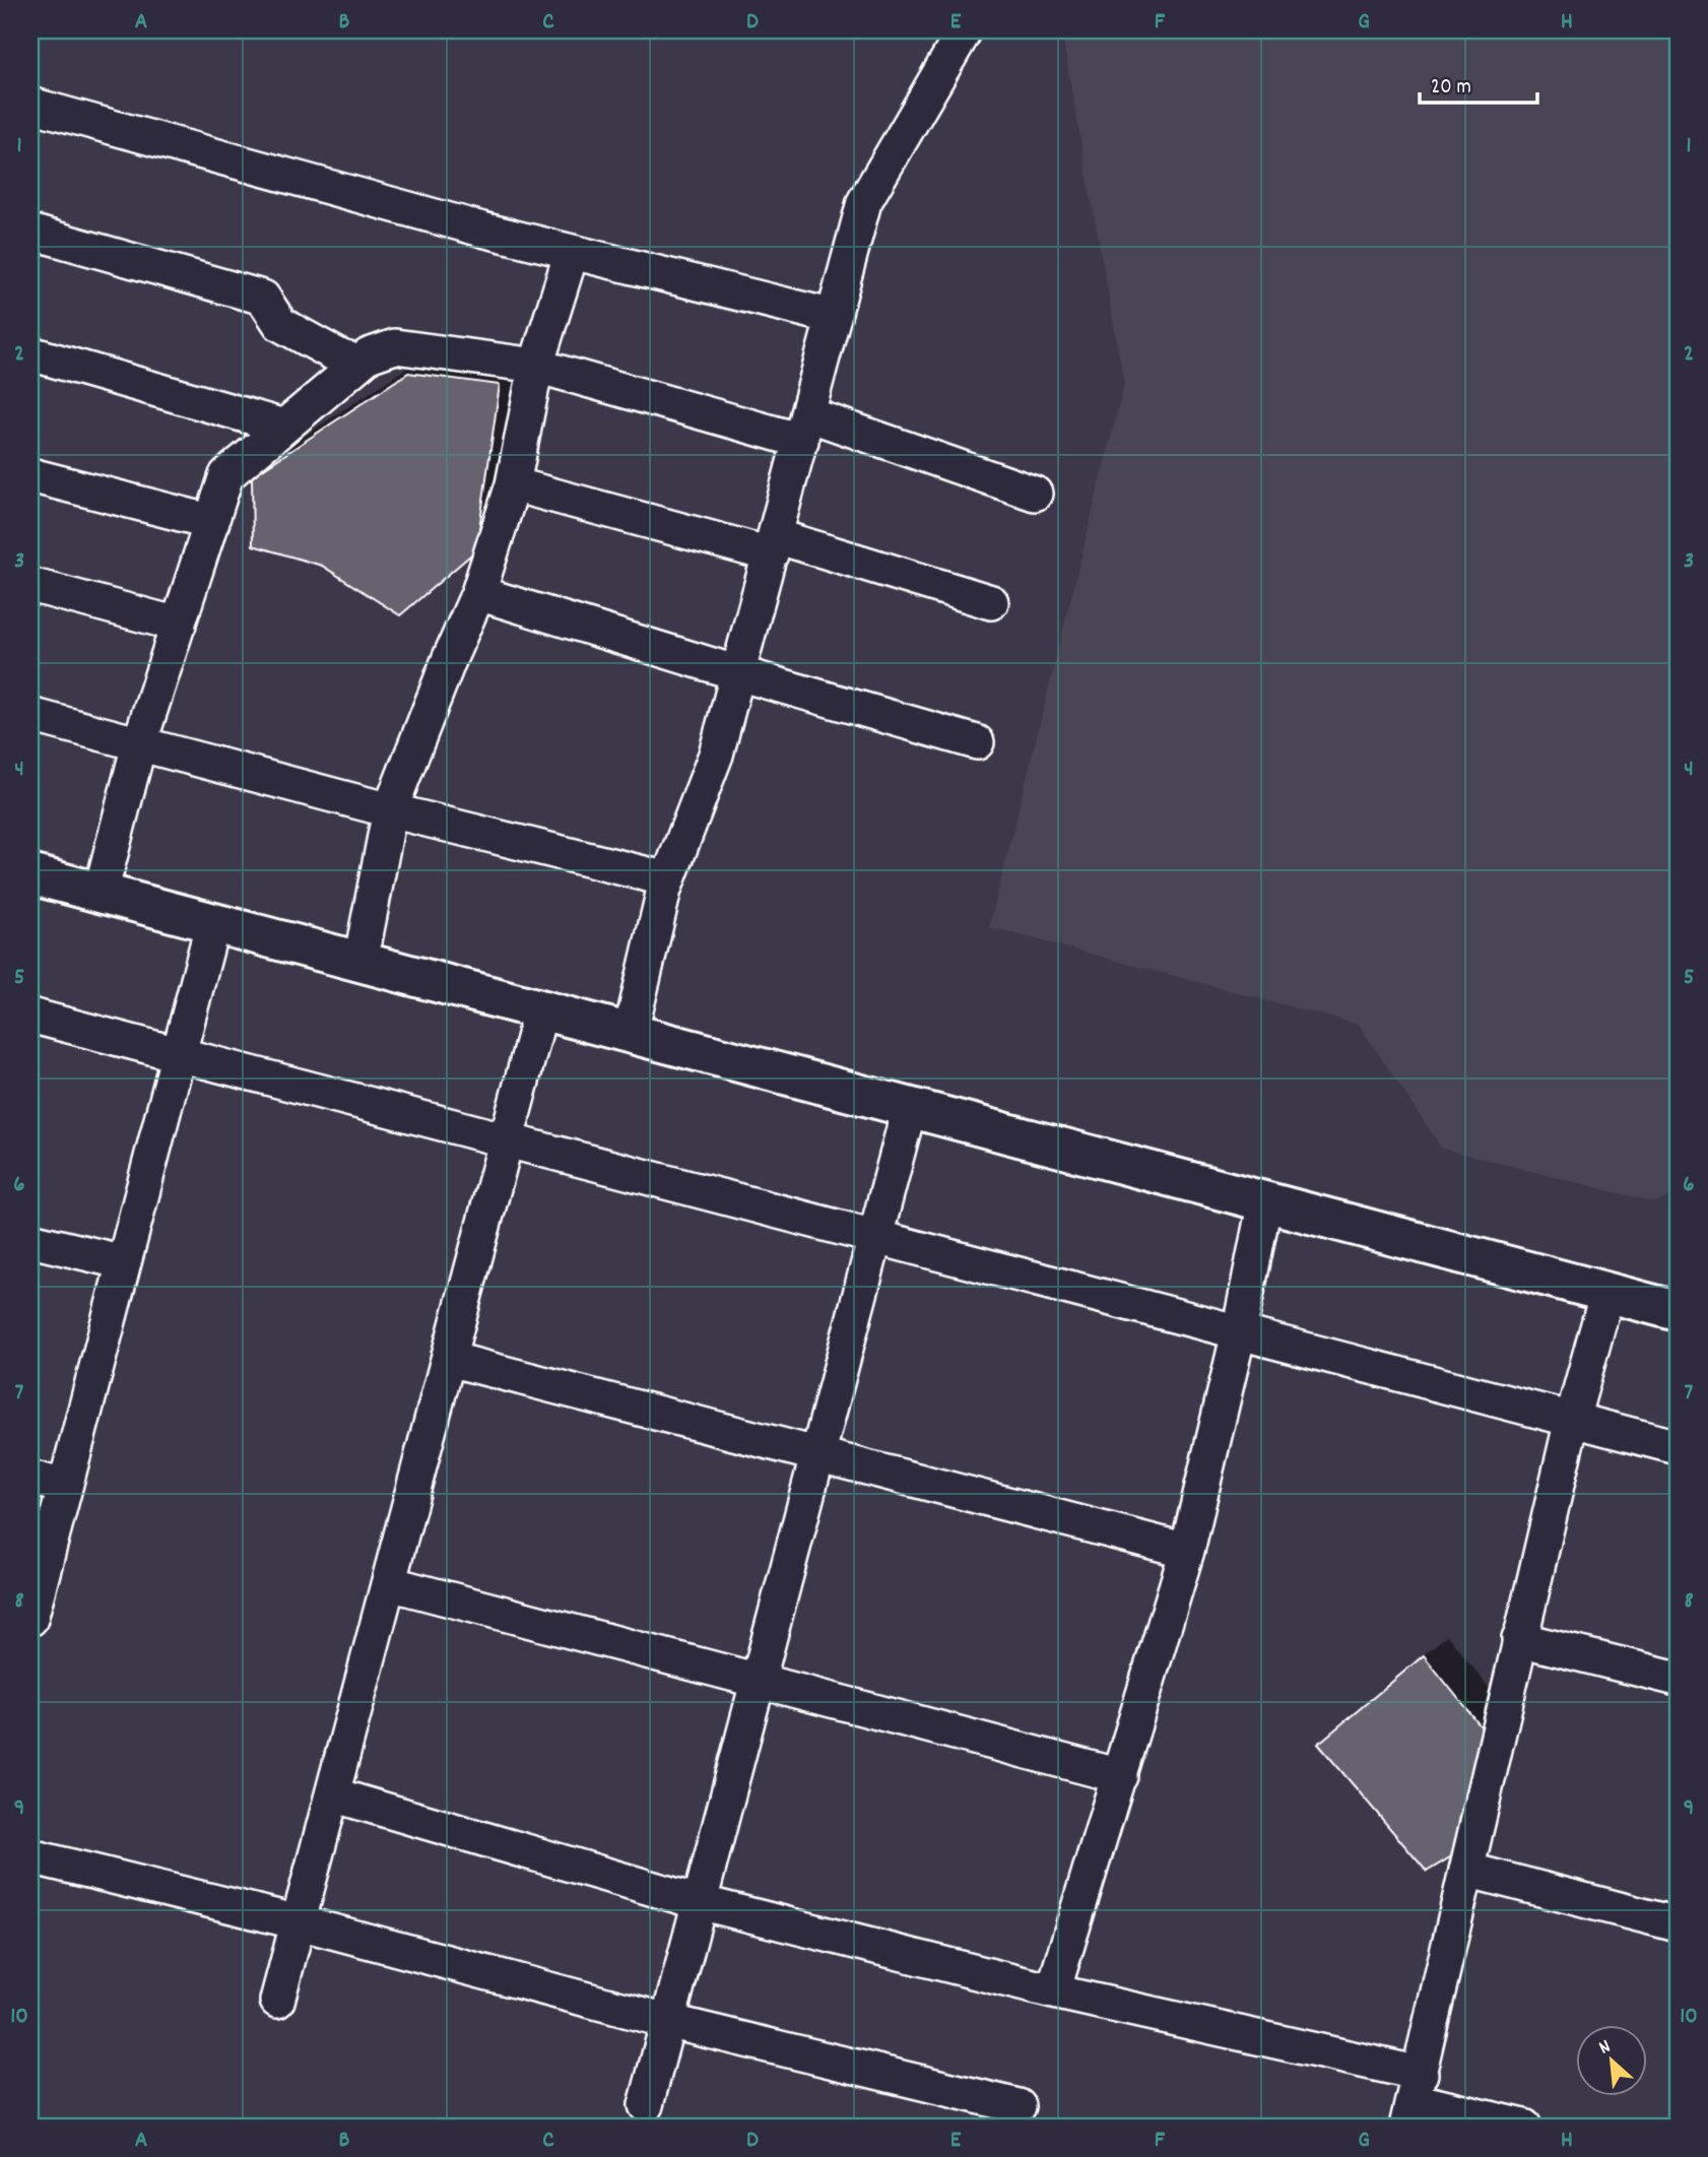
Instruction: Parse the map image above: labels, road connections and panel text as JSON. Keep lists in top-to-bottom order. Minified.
{"scale_bar":"20 m","north":"top left","grid":{"columns":["A","B","C","D","E","F","G","H"],"rows":["1","2","3","4","5","6","7","8","9","10"]}}
